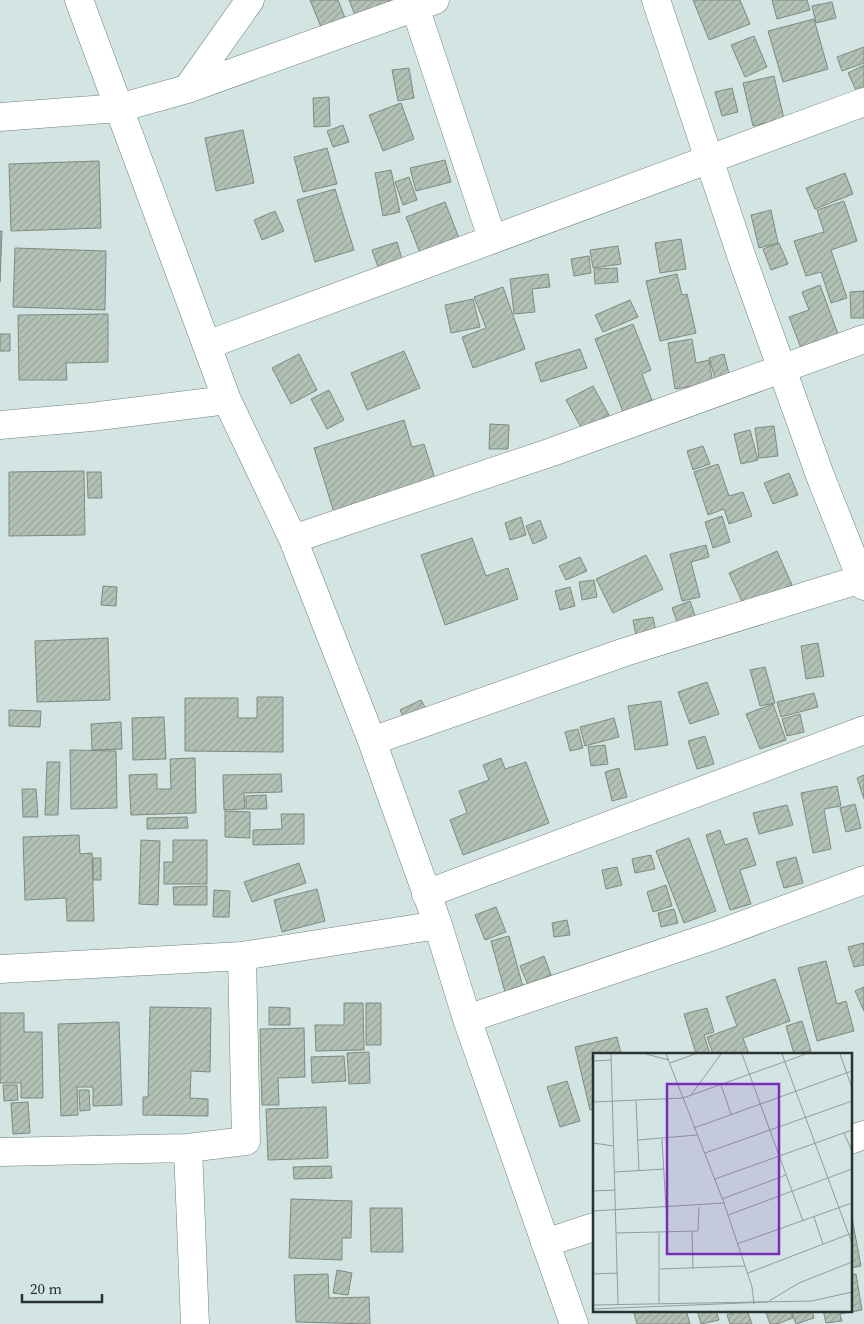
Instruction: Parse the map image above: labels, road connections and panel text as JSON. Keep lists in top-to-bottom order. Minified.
{"scale_bar":"20 m"}
